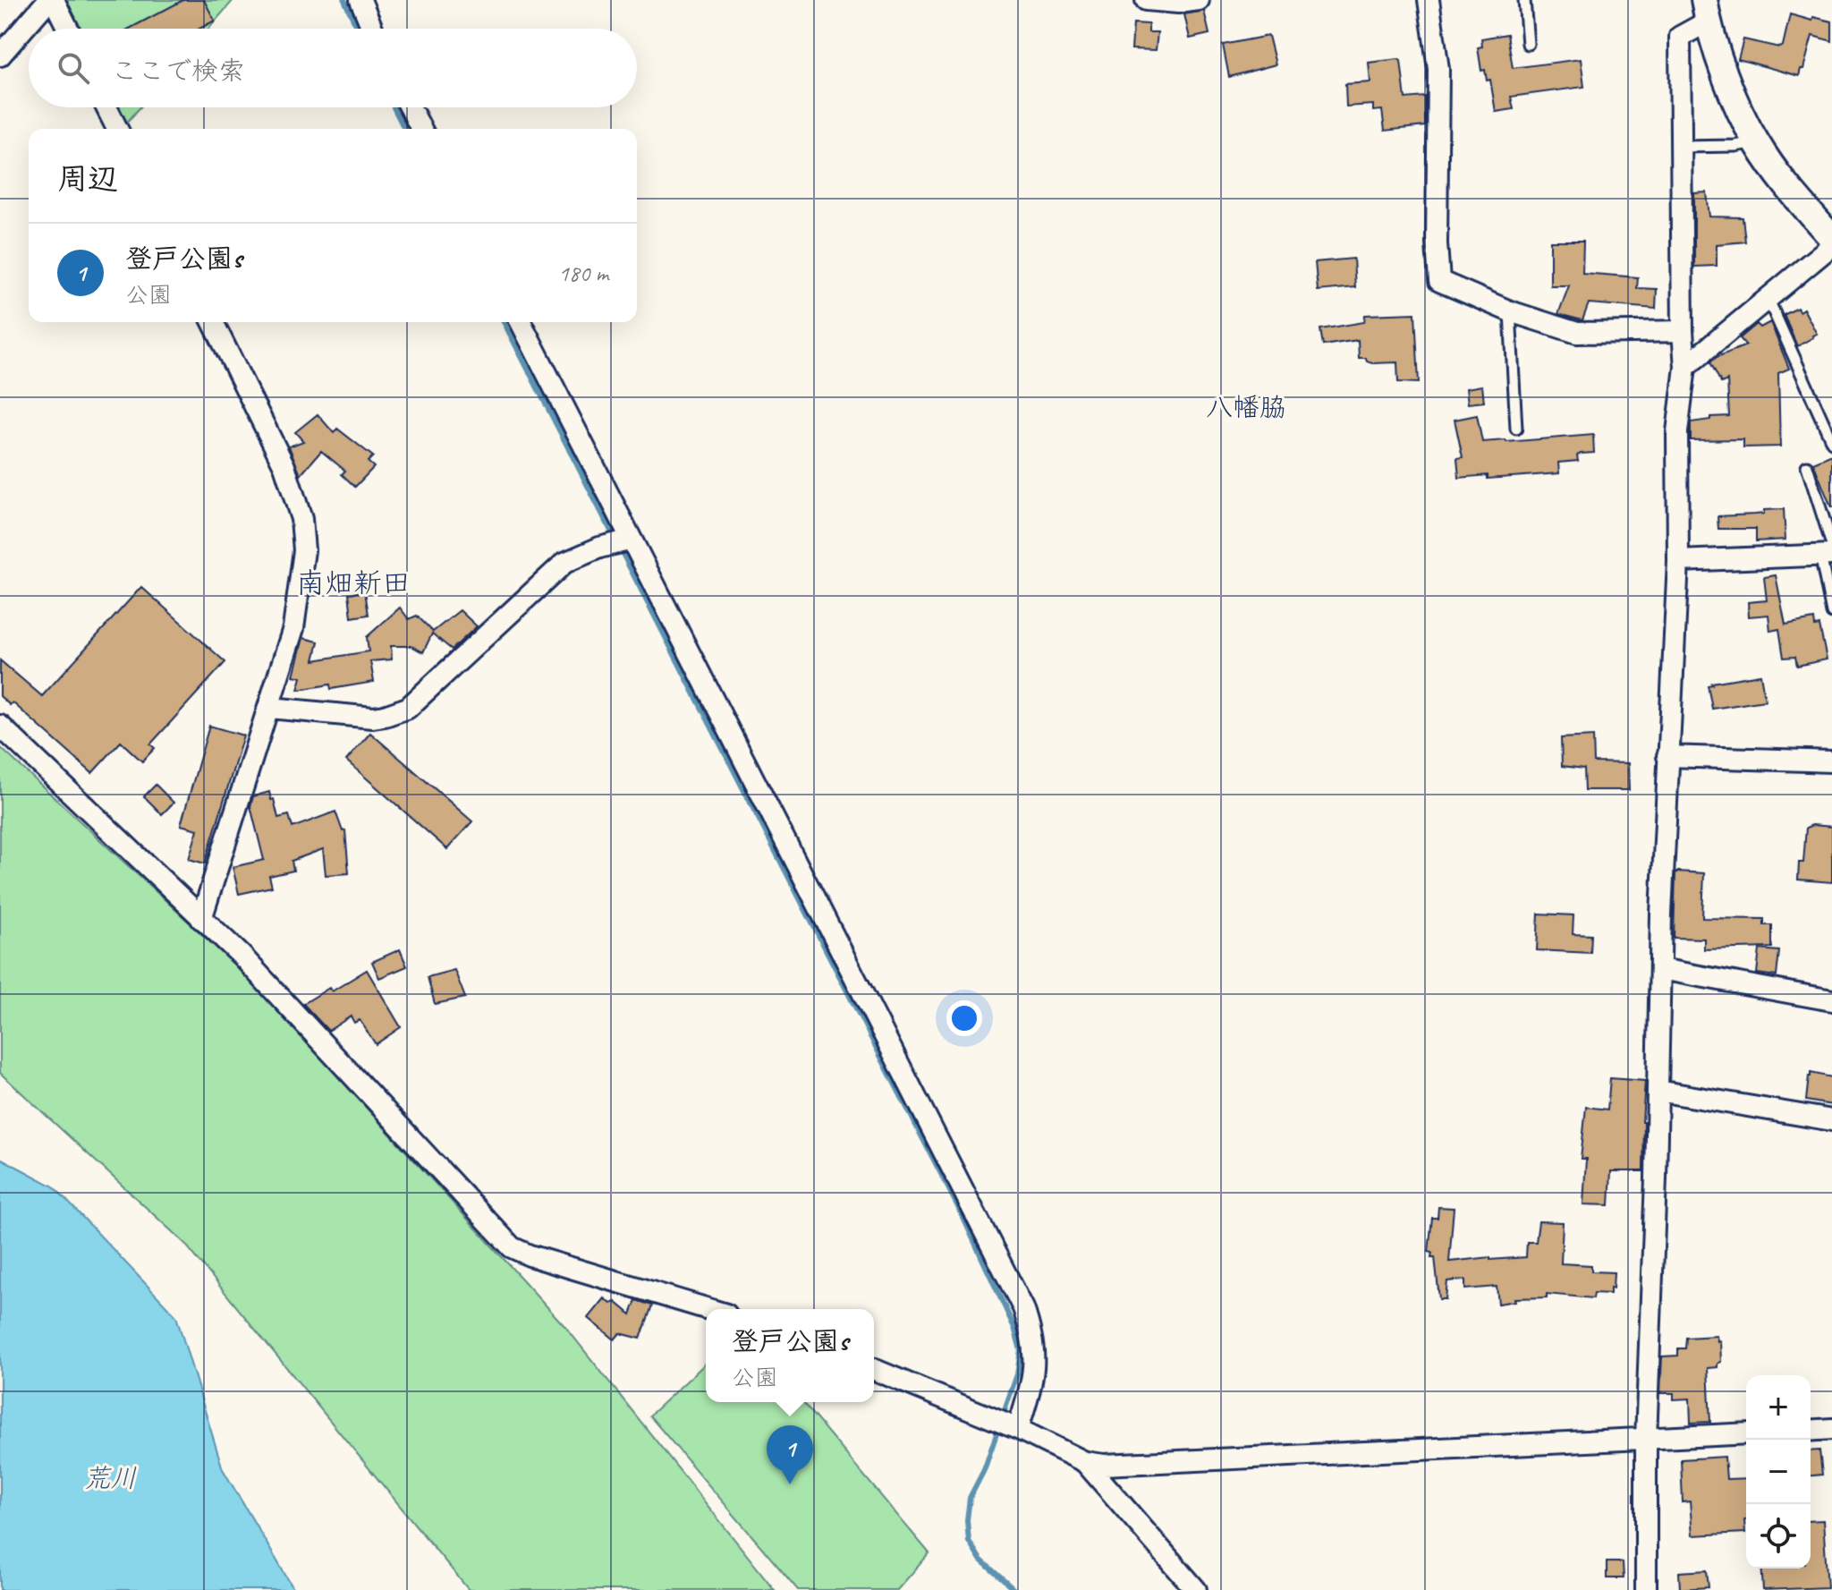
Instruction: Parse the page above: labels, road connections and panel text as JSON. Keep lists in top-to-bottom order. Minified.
{"districts":["八幡脇","南畑新田"],"water":["荒川"],"page":{"search":"ここで検索","heading":"周辺","list":[{"mark":"1","name":"登戸公園s","note":"公園","value":"180 m"}],"popup":["登戸公園s","公園"],"map_buttons":["+","−"],"pins":"1"}}
